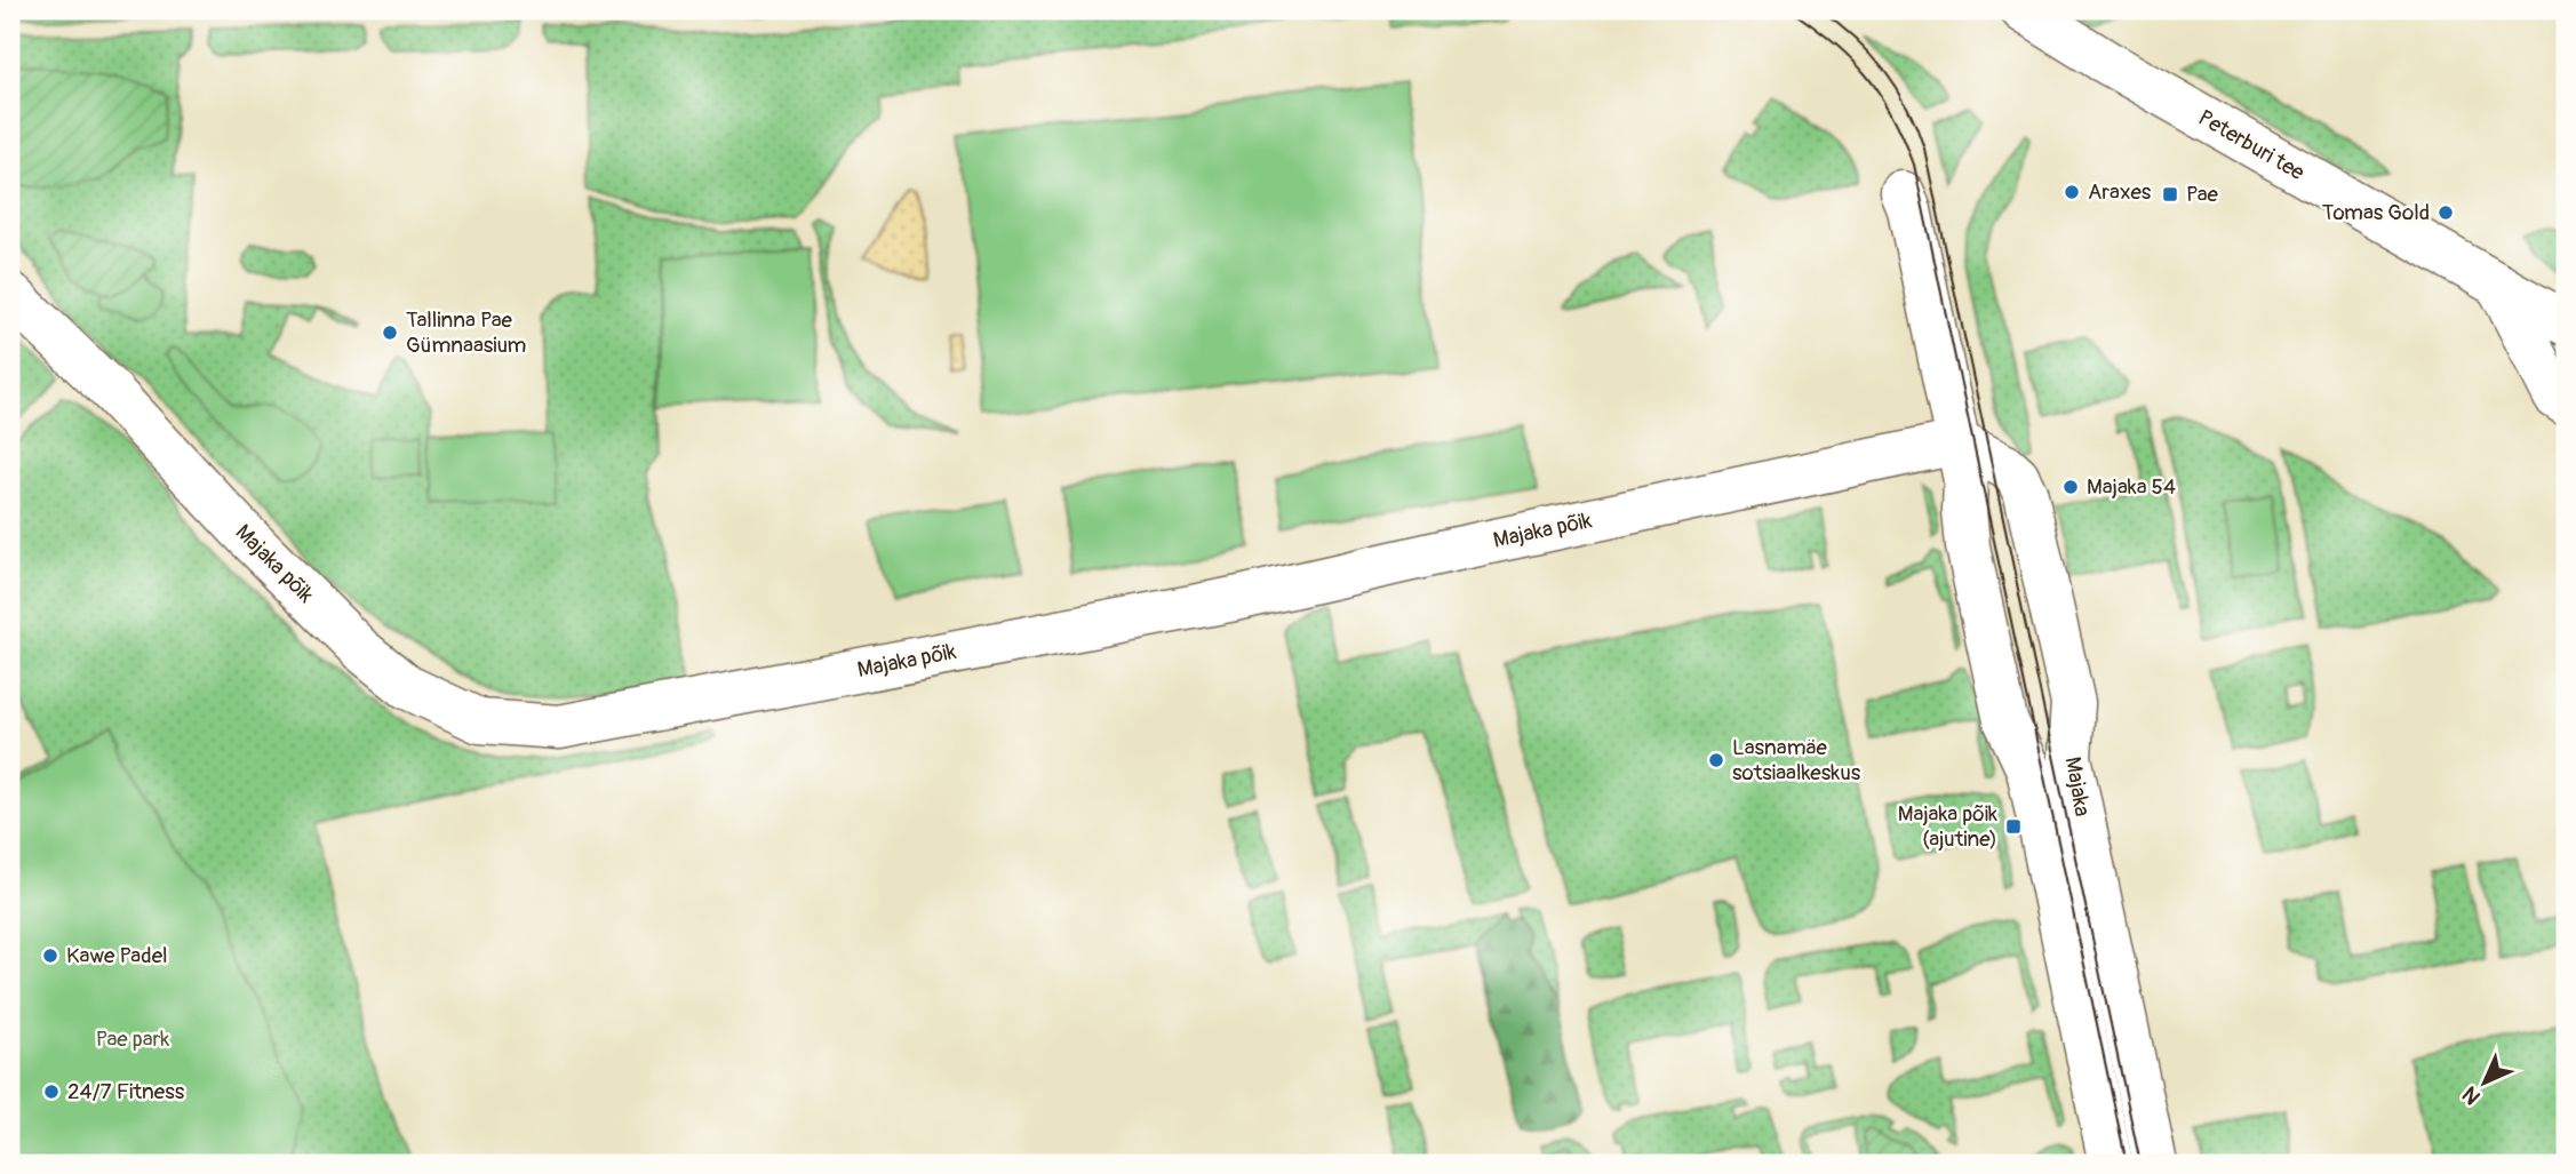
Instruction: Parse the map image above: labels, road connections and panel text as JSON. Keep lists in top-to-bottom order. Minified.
{"streets":{"main road":["Peterburi tee","Majaka põik","Majaka"]},"crossings":[["Majaka põik","Majaka"]],"parks":["Pae park"],"places":{"other":["Araxes","Tomas Gold","Tallinna Pae Gümnaasium","Majaka 54","Lasnamäe sotsiaalkeskus","Kawe Padel","24/7 Fitness"],"transit":["Pae","Majaka põik (ajutine)"]},"north":"bottom left"}
